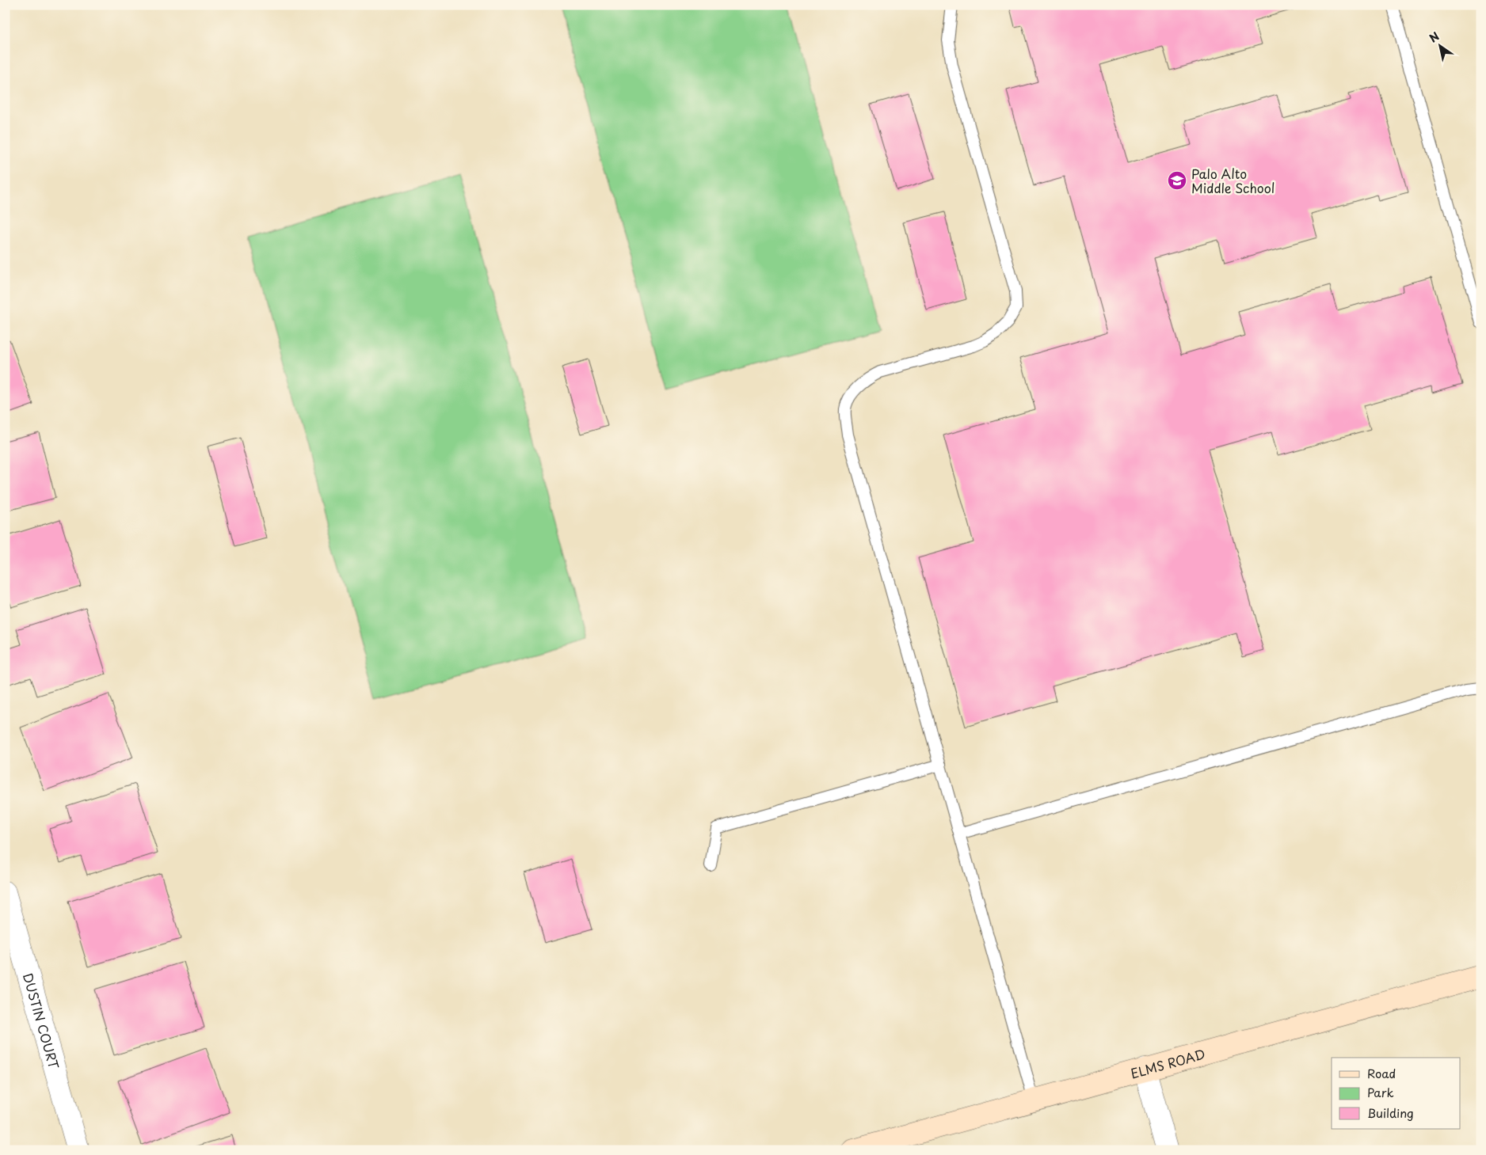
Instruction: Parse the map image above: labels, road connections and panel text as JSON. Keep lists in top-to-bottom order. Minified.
{"streets":{"main road":["ELMS ROAD"],"street":["DUSTIN COURT"]},"places":{"school or university":["Palo Alto Middle School"]},"legend":["Road","Park","Building"],"north":"top left"}
